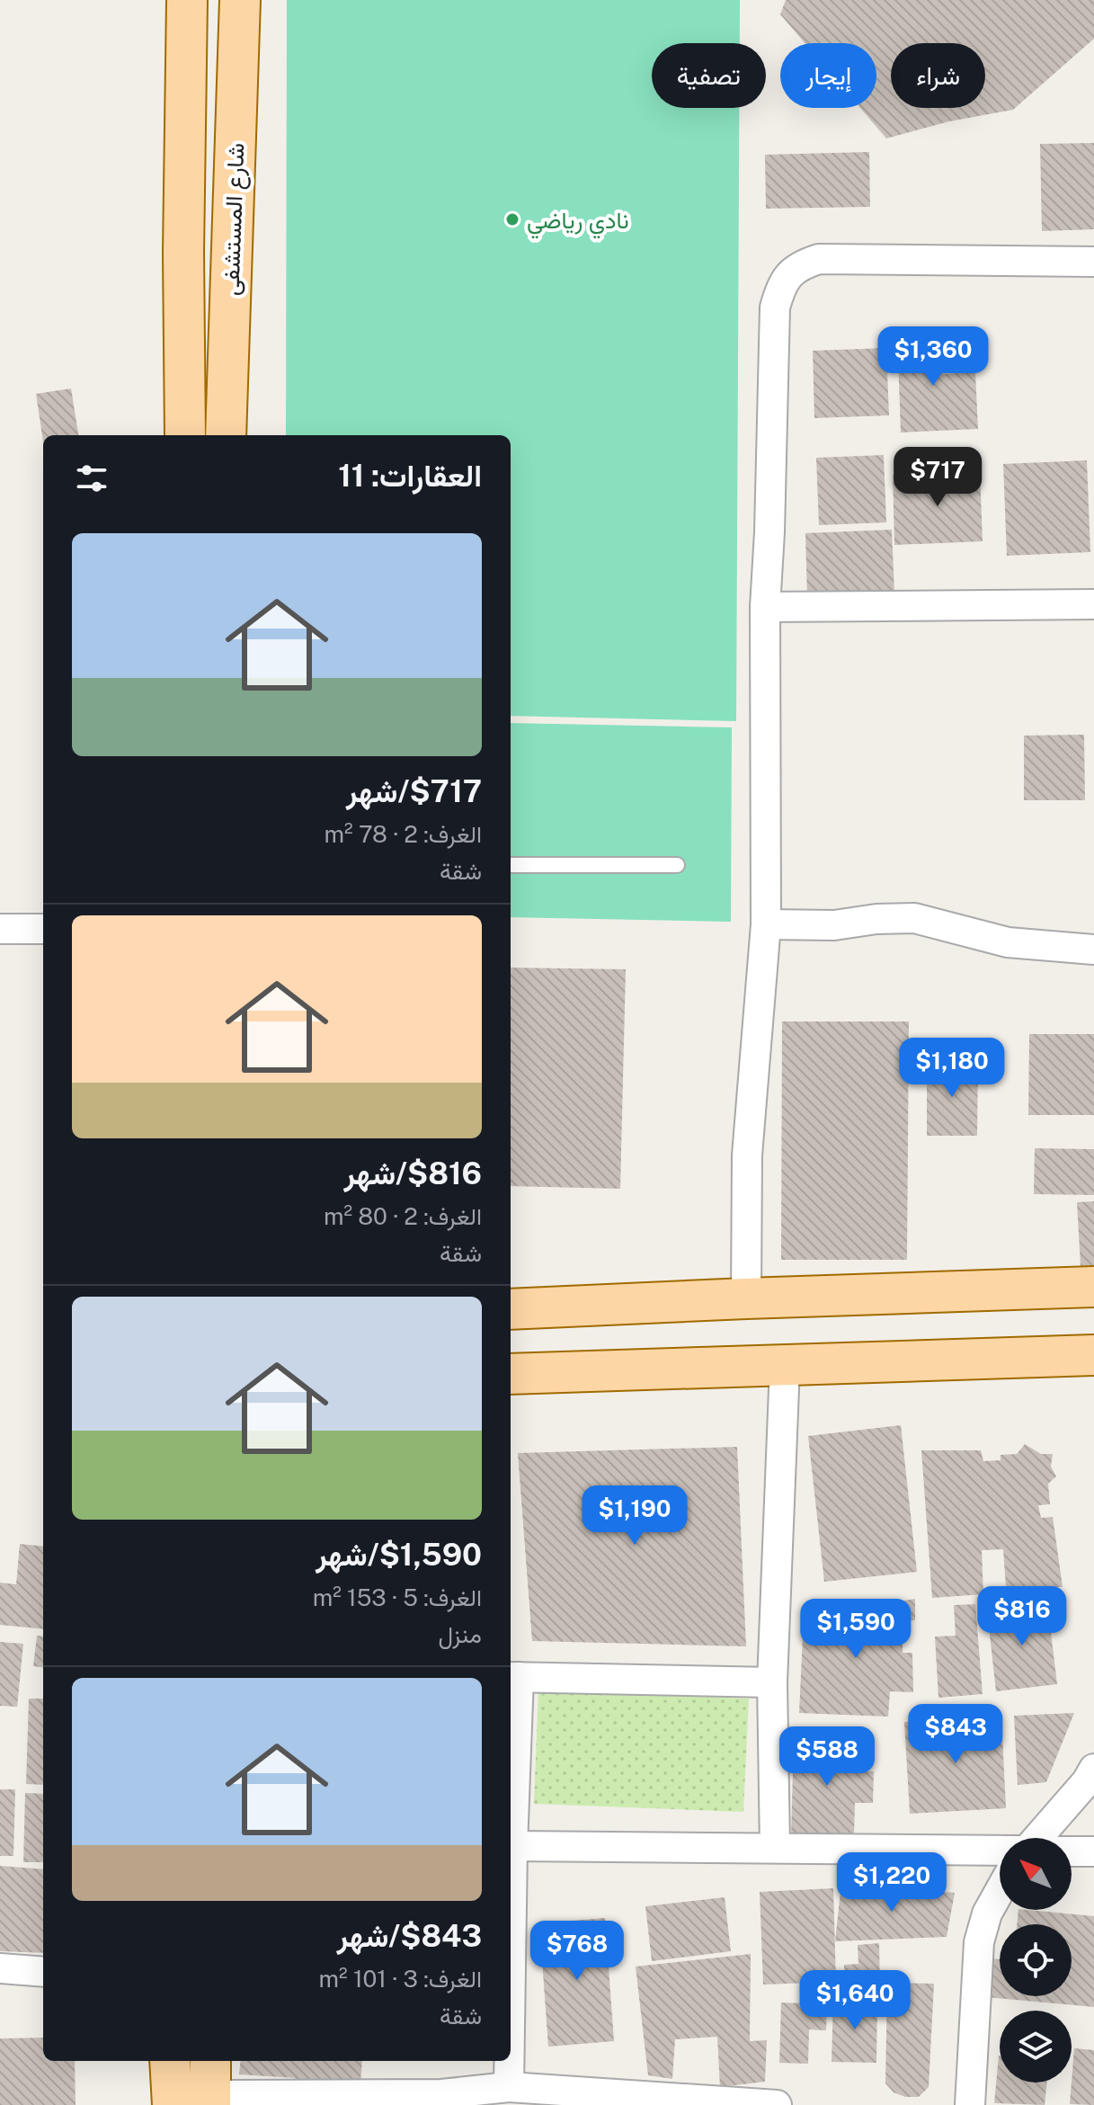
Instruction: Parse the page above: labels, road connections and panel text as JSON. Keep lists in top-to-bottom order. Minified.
{"streets":{"main road":["شارع المستشفى"]},"places":["نادي رياضي"],"north":"top left","page":{"chip":["شراء","إيجار","تصفية"],"price":["$1,360","$717","$1,180","$1,190","$816","$1,590","$843","$588","$1,220","$768","$1,640"],"heading":"العقارات: 11","list":[{"name":"$717/شهر","note":"الغرف: 2 · 78 m² · شقة"},{"name":"$816/شهر","note":"الغرف: 2 · 80 m² · شقة"},{"name":"$1,590/شهر","note":"الغرف: 5 · 153 m² · منزل"},{"name":"$843/شهر","note":"الغرف: 3 · 101 m² · شقة"}]}}
